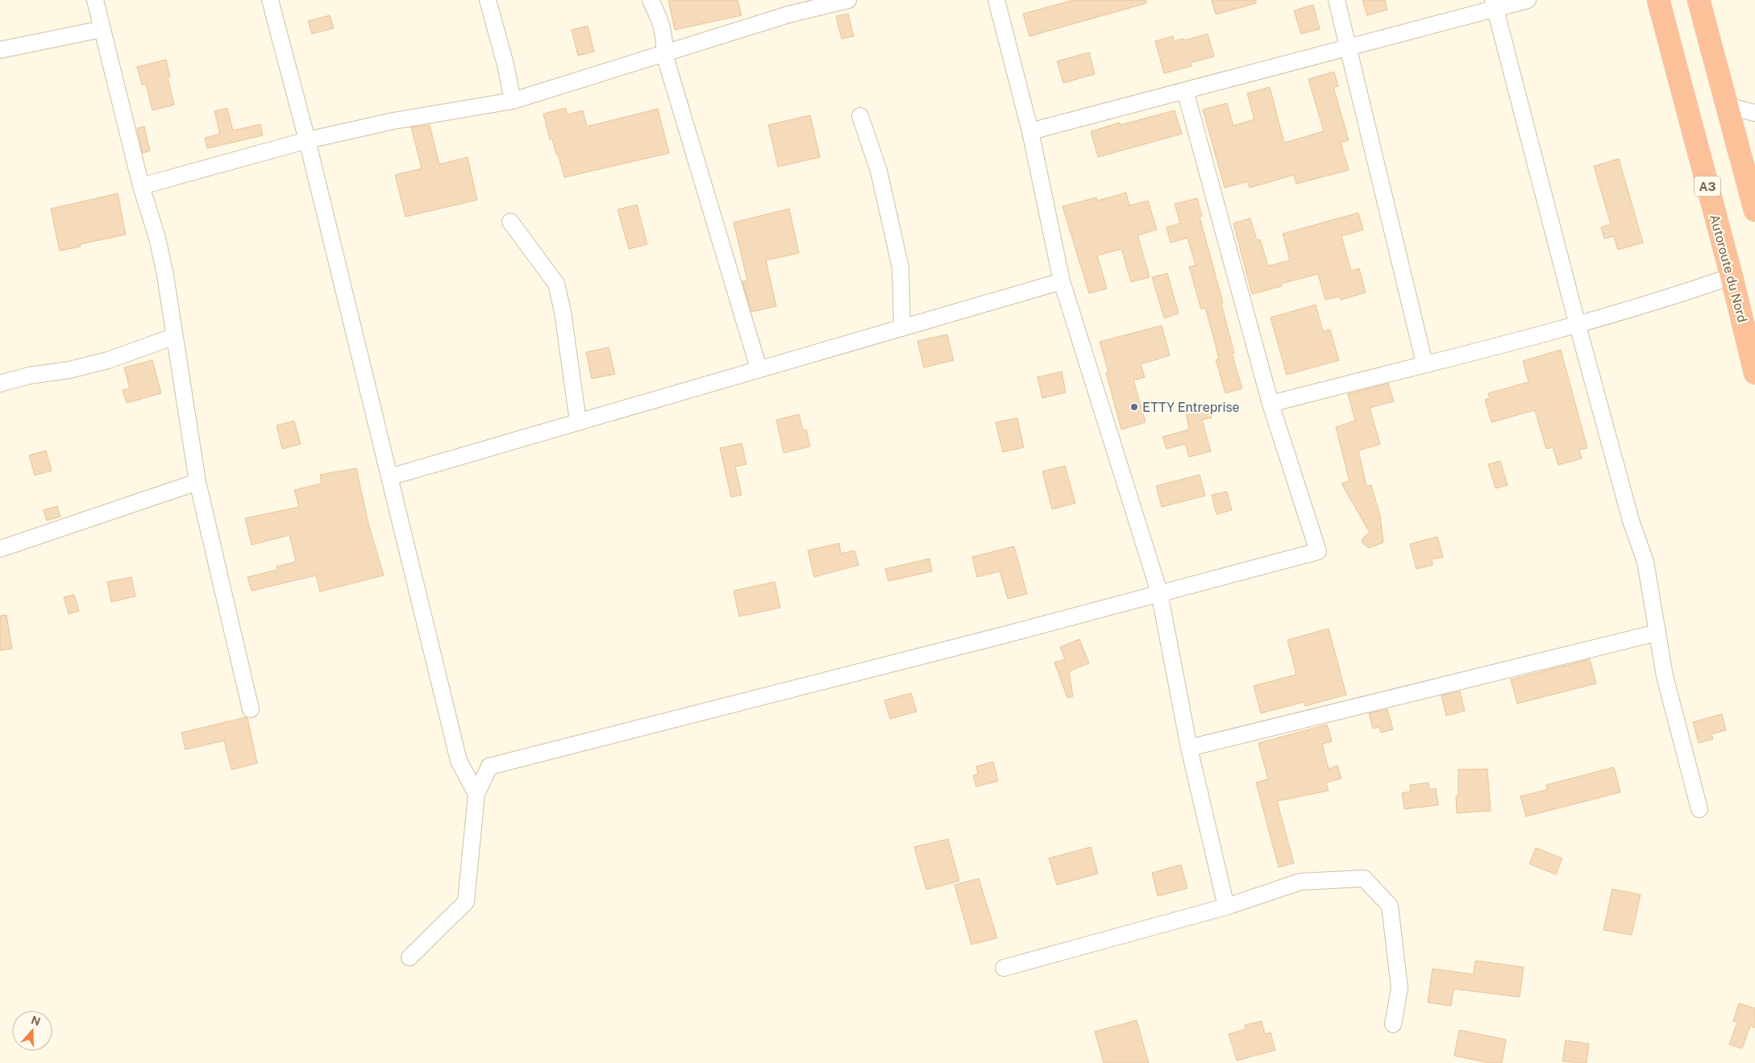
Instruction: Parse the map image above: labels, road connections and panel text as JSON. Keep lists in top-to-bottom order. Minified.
{"streets":{"highway":["A3","Autoroute du Nord"]},"places":["ETTY Entreprise"],"north":"top"}
